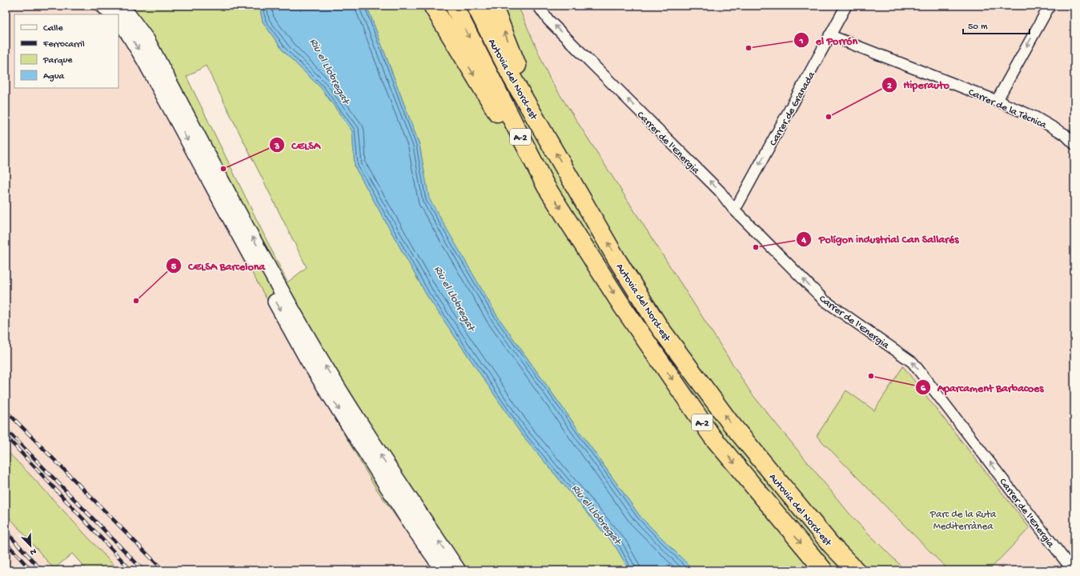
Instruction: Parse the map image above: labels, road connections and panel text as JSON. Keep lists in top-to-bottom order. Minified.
{"streets":{"highway":["Autovia del Nord-est","A-2"],"street":["Carrer de la Tècnica","Carrer de Granada","Carrer de l'Energia"]},"crossings":[["Carrer de la Tècnica","Carrer de Granada"],["Carrer de Granada","Carrer de l'Energia"]],"one_way":["Carrer de Granada","Carrer de l'Energia"],"water":["Riu el Llobregat"],"parks":["Parc de la Ruta Mediterrànea"],"places":["el Porrón","Hiperauto","CELSA","Polígon industrial Can Sallarés","CELSA Barcelona","Aparcament Barbacoes"],"legend":["Calle","Ferrocarril","Parque","Agua"],"scale_bar":"50 m","north":"bottom right"}
